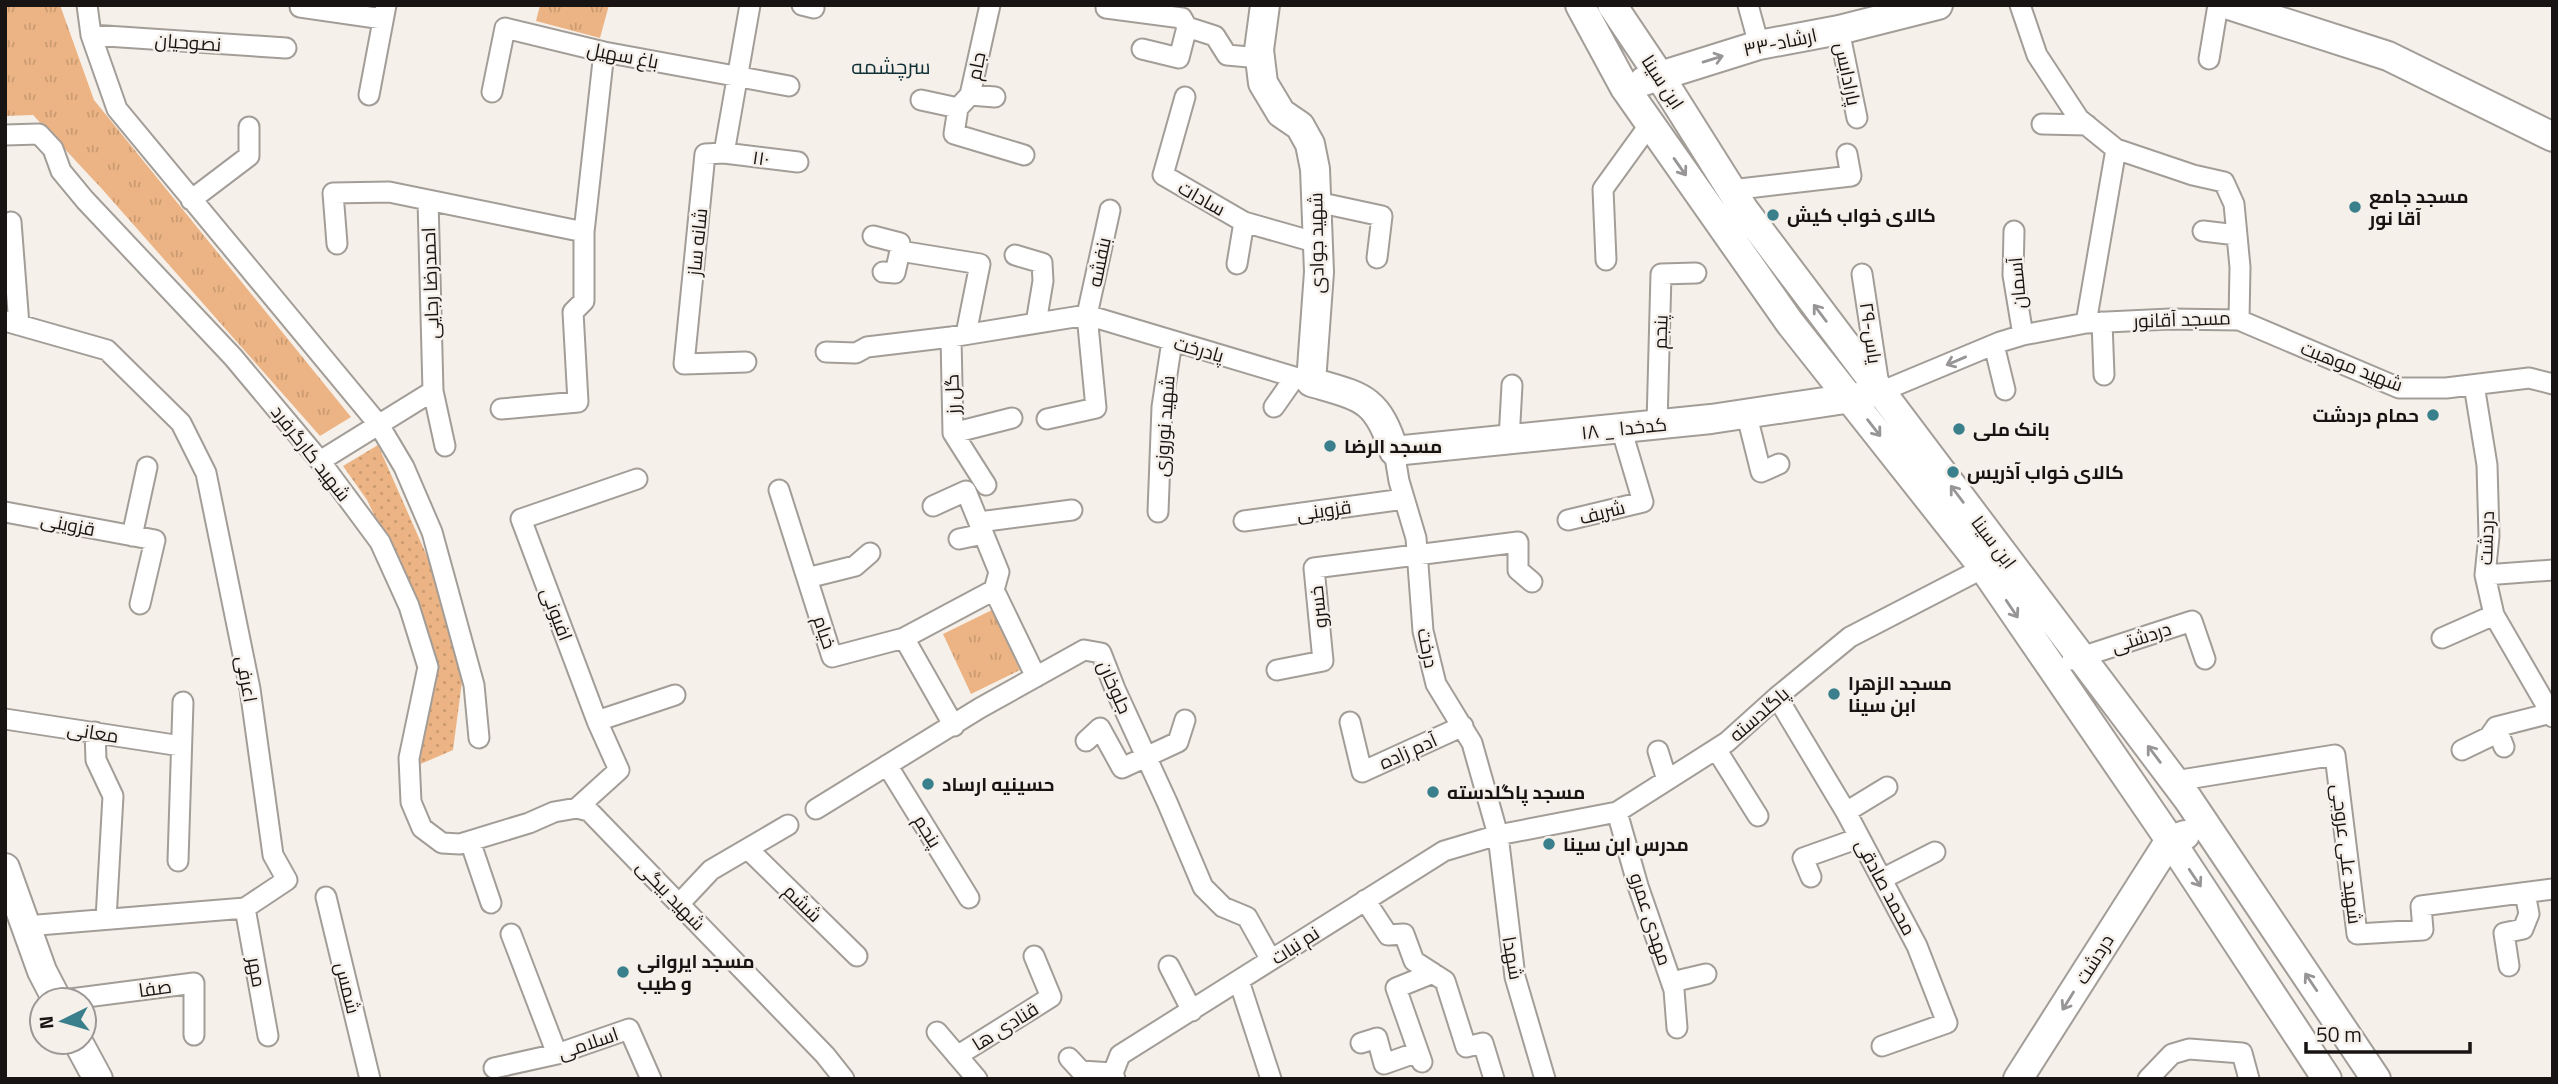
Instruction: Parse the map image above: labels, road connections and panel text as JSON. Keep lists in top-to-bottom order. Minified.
{"streets":{"main road":["۳۳-ارشاد","ابن سینا","شهید جوادی","۱۸ _ کدخدا","دردشت"],"street":["نصوحیان","باغ سهیل","جام","پارادایس","۱۱۰","سادات","شانه ساز","بنفشه","احمدرضا رجایی","آسمان","مسجد آقانور","پنجم","۲۹-یاس","پادرخت","شهید موهبت","گل رز","شهید نوروزی","شهید کارگرفرد","قزوینی","شریف","خسرو","افیونی","خیام","دردشتی","درخت","اعرفی","جلوخان","پاگلدسته","معانی","آدم زاده","شهید علی عروجی","محمد صادقی","شهید بیگی","ششم","مهدی عمرو","نم نبات","شهدا","مهر","صفا","شمس","قنادی ها","اسلامی"]},"crossings":[["۳۳-ارشاد","پارادایس"],["۳۳-ارشاد","ابن سینا"],["ابن سینا","مسجد آقانور"],["ابن سینا","۲۹-یاس"],["ابن سینا","۱۸ _ کدخدا"],["ابن سینا","دردشت"],["ابن سینا","دردشتی"],["ابن سینا","پاگلدسته"],["ابن سینا","شهید علی عروجی"],["۱۱۰","شانه ساز"],["سادات","شهید جوادی"],["شهید جوادی","پادرخت"],["بنفشه","پادرخت"],["آسمان","مسجد آقانور"],["مسجد آقانور","۲۹-یاس"],["مسجد آقانور","شهید موهبت"],["مسجد آقانور","۱۸ _ کدخدا"],["پنجم","۱۸ _ کدخدا"],["پنجم","جلوخان"],["۲۹-یاس","۱۸ _ کدخدا"],["پادرخت","شهید نوروزی"],["شهید موهبت","دردشت"],["۱۸ _ کدخدا","شریف"],["۱۸ _ کدخدا","درخت"],["قزوینی","درخت"],["خسرو","درخت"],["افیونی","شهید بیگی"],["درخت","پاگلدسته"],["درخت","آدم زاده"],["درخت","نم نبات"],["درخت","شهدا"],["اعرفی","مهر"],["جلوخان","نم نبات"],["پاگلدسته","محمد صادقی"],["پاگلدسته","مهدی عمرو"],["پاگلدسته","نم نبات"],["پاگلدسته","شهدا"],["نم نبات","شهدا"]],"one_way":["دردشت"],"districts":["سرچشمه"],"places":["مسجد جامع آقا نور","کالای خواب کیش","حمام دردشت","بانک ملی","مسجد الرضا","کالای خواب آذریس","مسجد الزهرا ابن سینا","حسینیه ارساد","مسجد پاگلدسته","مدرس ابن سینا","مسجد ایروانی و طیب"],"scale_bar":"50 m","north":"left"}
